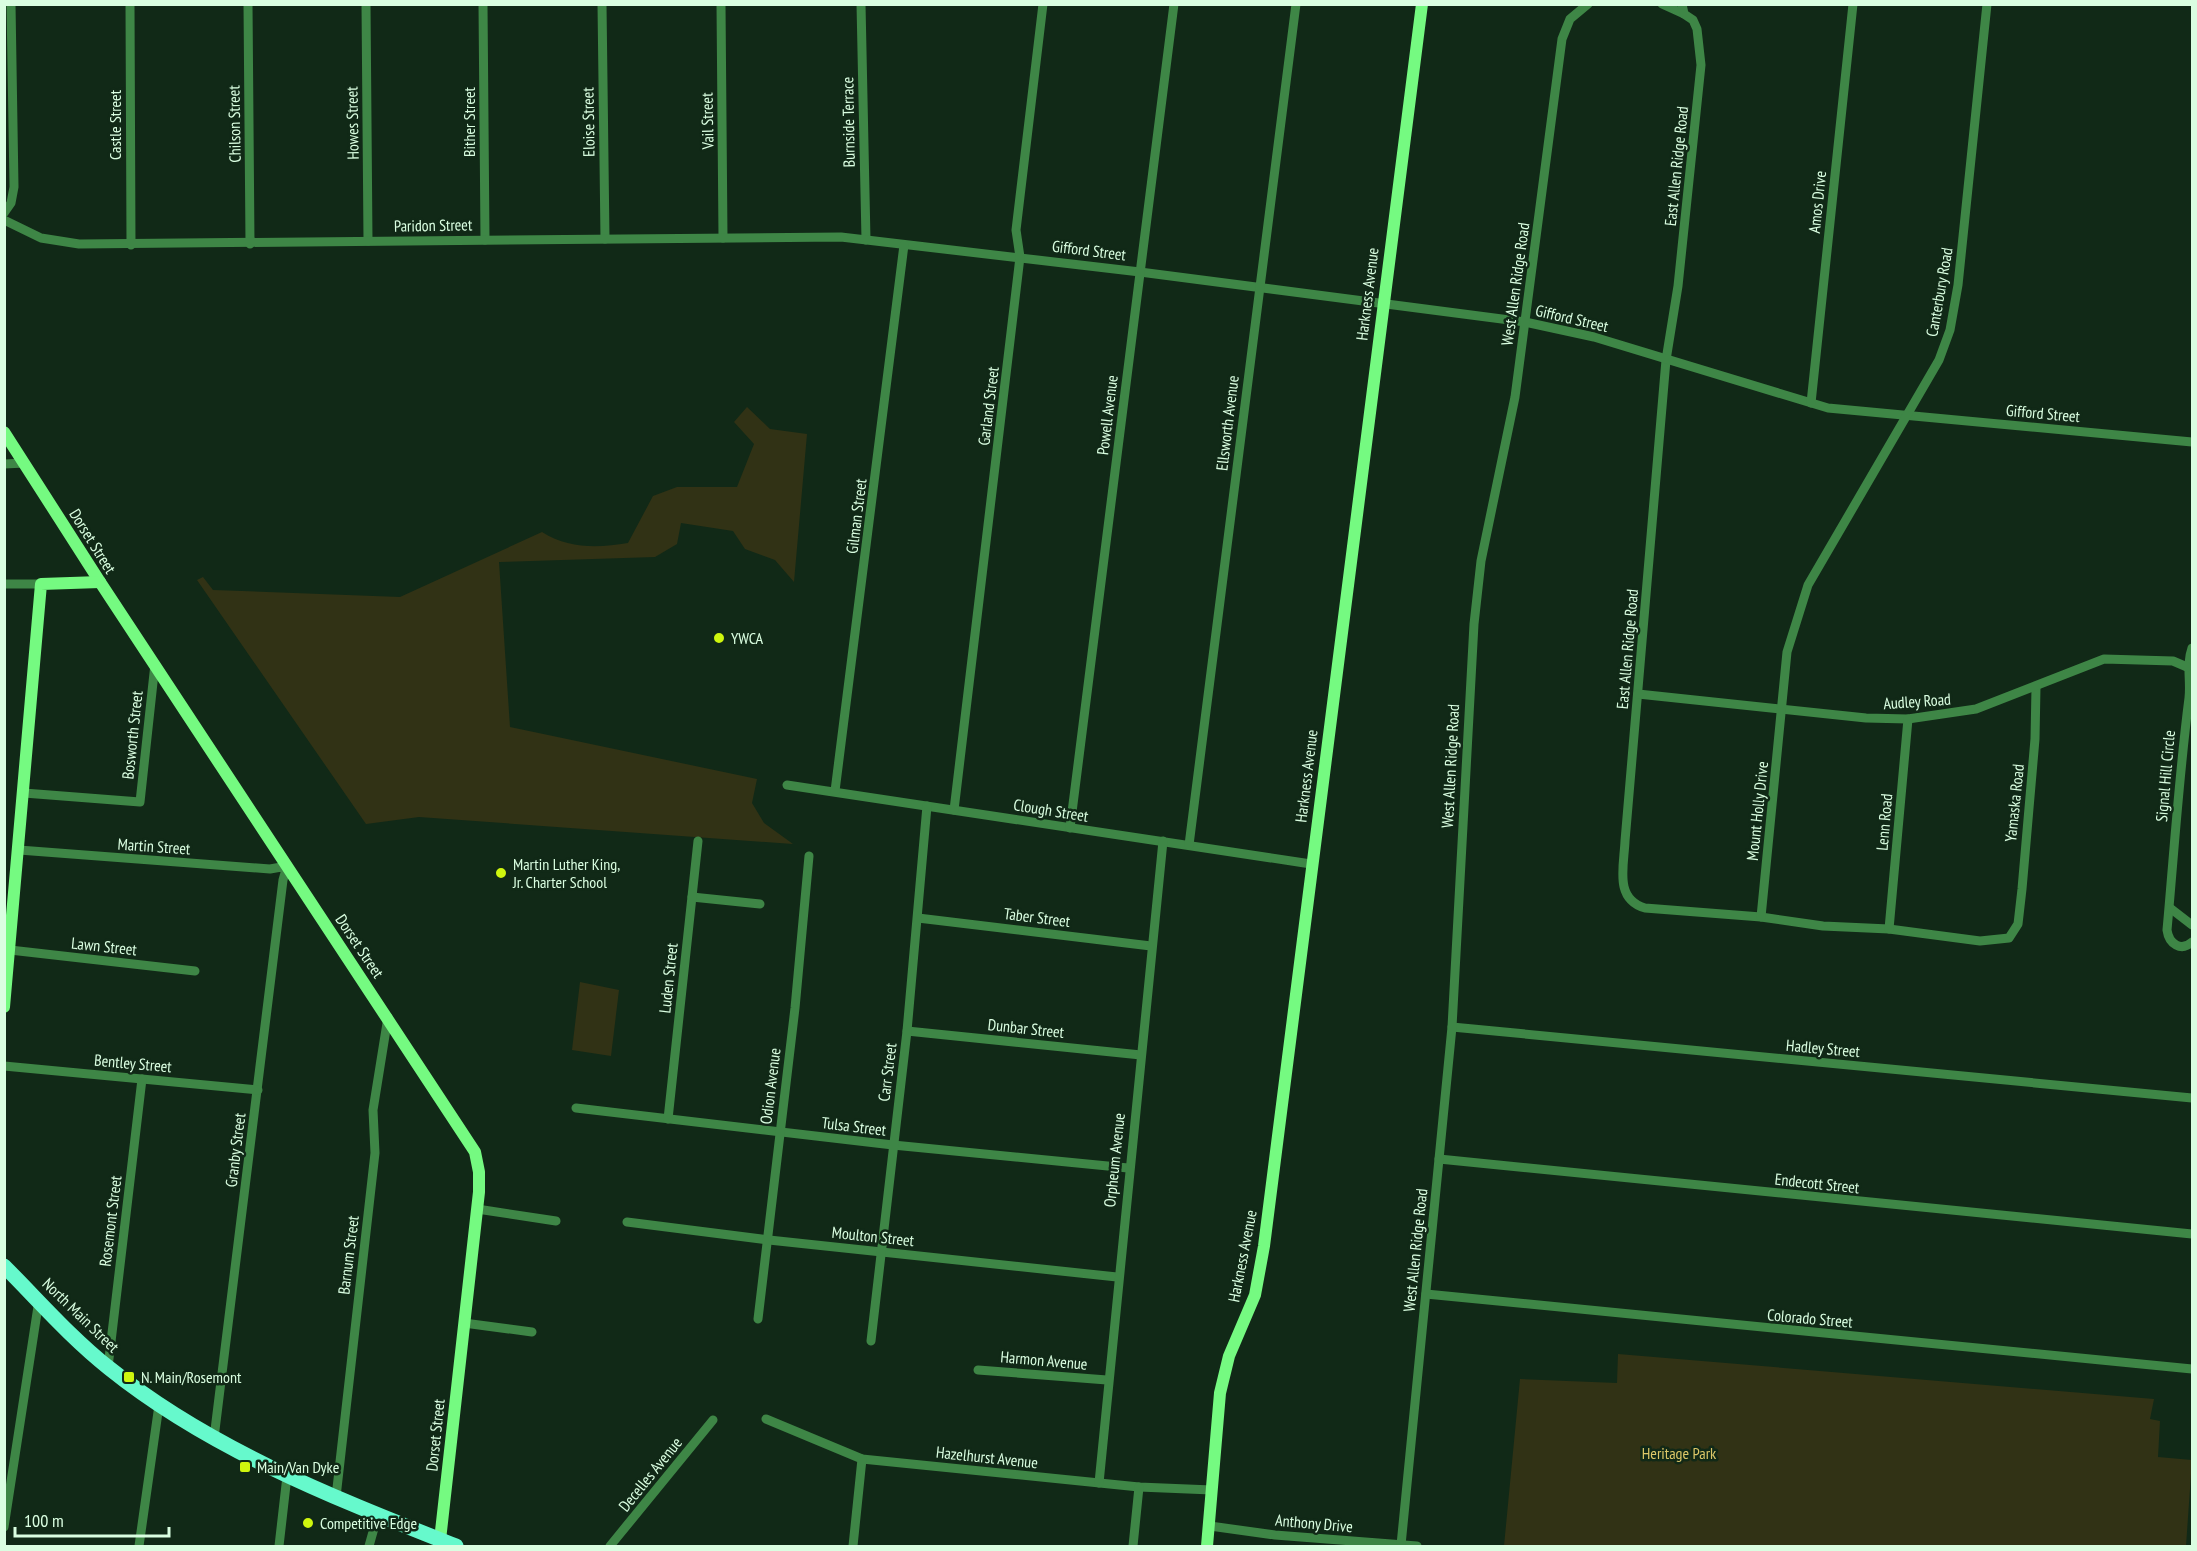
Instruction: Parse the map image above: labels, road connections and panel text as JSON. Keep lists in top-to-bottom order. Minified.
{"streets":{"main road":["North Main Street"],"street":["Vail Street","Bither Street","Eloise Street","Burnside Terrace","Howes Street","Chilson Street","Castle Street","East Allen Ridge Road","Amos Drive","Paridon Street","Gifford Street","West Allen Ridge Road","Canterbury Road","Harkness Avenue","Garland Street","Powell Avenue","Ellsworth Avenue","Gilman Street","Dorset Street","Audley Road","Bosworth Street","Signal Hill Circle","Yamaska Road","Clough Street","Mount Holly Drive","Lenn Road","Martin Street","Taber Street","Lawn Street","Luden Street","Dunbar Street","Hadley Street","Bentley Street","Carr Street","Odion Avenue","Tulsa Street","Granby Street","Orpheum Avenue","Endecott Street","Rosemont Street","Moulton Street","Barnum Street","Colorado Street","Harmon Avenue","Hazelhurst Avenue","Decelles Avenue","Anthony Drive"]},"crossings":[["Vail Street","Paridon Street"],["Bither Street","Paridon Street"],["Eloise Street","Paridon Street"],["Burnside Terrace","Paridon Street"],["Burnside Terrace","Gifford Street"],["Howes Street","Paridon Street"],["Chilson Street","Paridon Street"],["Castle Street","Paridon Street"],["East Allen Ridge Road","Gifford Street"],["East Allen Ridge Road","Audley Road"],["East Allen Ridge Road","Yamaska Road"],["East Allen Ridge Road","Mount Holly Drive"],["East Allen Ridge Road","Lenn Road"],["Amos Drive","Gifford Street"],["Paridon Street","Gifford Street"],["Gifford Street","West Allen Ridge Road"],["Gifford Street","Canterbury Road"],["Gifford Street","Harkness Avenue"],["Gifford Street","Garland Street"],["Gifford Street","Powell Avenue"],["Gifford Street","Ellsworth Avenue"],["Gifford Street","Gilman Street"],["West Allen Ridge Road","Hadley Street"],["West Allen Ridge Road","Endecott Street"],["West Allen Ridge Road","Colorado Street"],["West Allen Ridge Road","Anthony Drive"],["Canterbury Road","Mount Holly Drive"],["Harkness Avenue","Clough Street"],["Harkness Avenue","Hazelhurst Avenue"],["Harkness Avenue","Anthony Drive"],["Garland Street","Clough Street"],["Powell Avenue","Clough Street"],["Ellsworth Avenue","Clough Street"],["Gilman Street","Clough Street"],["Dorset Street","Bosworth Street"],["Dorset Street","Martin Street"],["Dorset Street","Granby Street"],["Dorset Street","Barnum Street"],["Dorset Street","North Main Street"],["Audley Road","Signal Hill Circle"],["Audley Road","Yamaska Road"],["Audley Road","Mount Holly Drive"],["Audley Road","Lenn Road"],["Clough Street","Carr Street"],["Clough Street","Orpheum Avenue"],["Martin Street","Granby Street"],["Taber Street","Carr Street"],["Taber Street","Orpheum Avenue"],["Luden Street","Tulsa Street"],["Dunbar Street","Carr Street"],["Dunbar Street","Orpheum Avenue"],["Bentley Street","Granby Street"],["Bentley Street","Rosemont Street"],["Carr Street","Tulsa Street"],["Carr Street","Moulton Street"],["Odion Avenue","Tulsa Street"],["Odion Avenue","Moulton Street"],["Tulsa Street","Orpheum Avenue"],["Granby Street","North Main Street"],["Orpheum Avenue","Moulton Street"],["Orpheum Avenue","Harmon Avenue"],["Orpheum Avenue","Hazelhurst Avenue"],["Rosemont Street","North Main Street"],["Barnum Street","North Main Street"]],"parks":["Heritage Park"],"places":{"other":["YWCA","Martin Luther King, Jr. Charter School","Competitive Edge"],"transit":["N. Main/Rosemont","Main/Van Dyke"]},"scale_bar":"100 m"}
